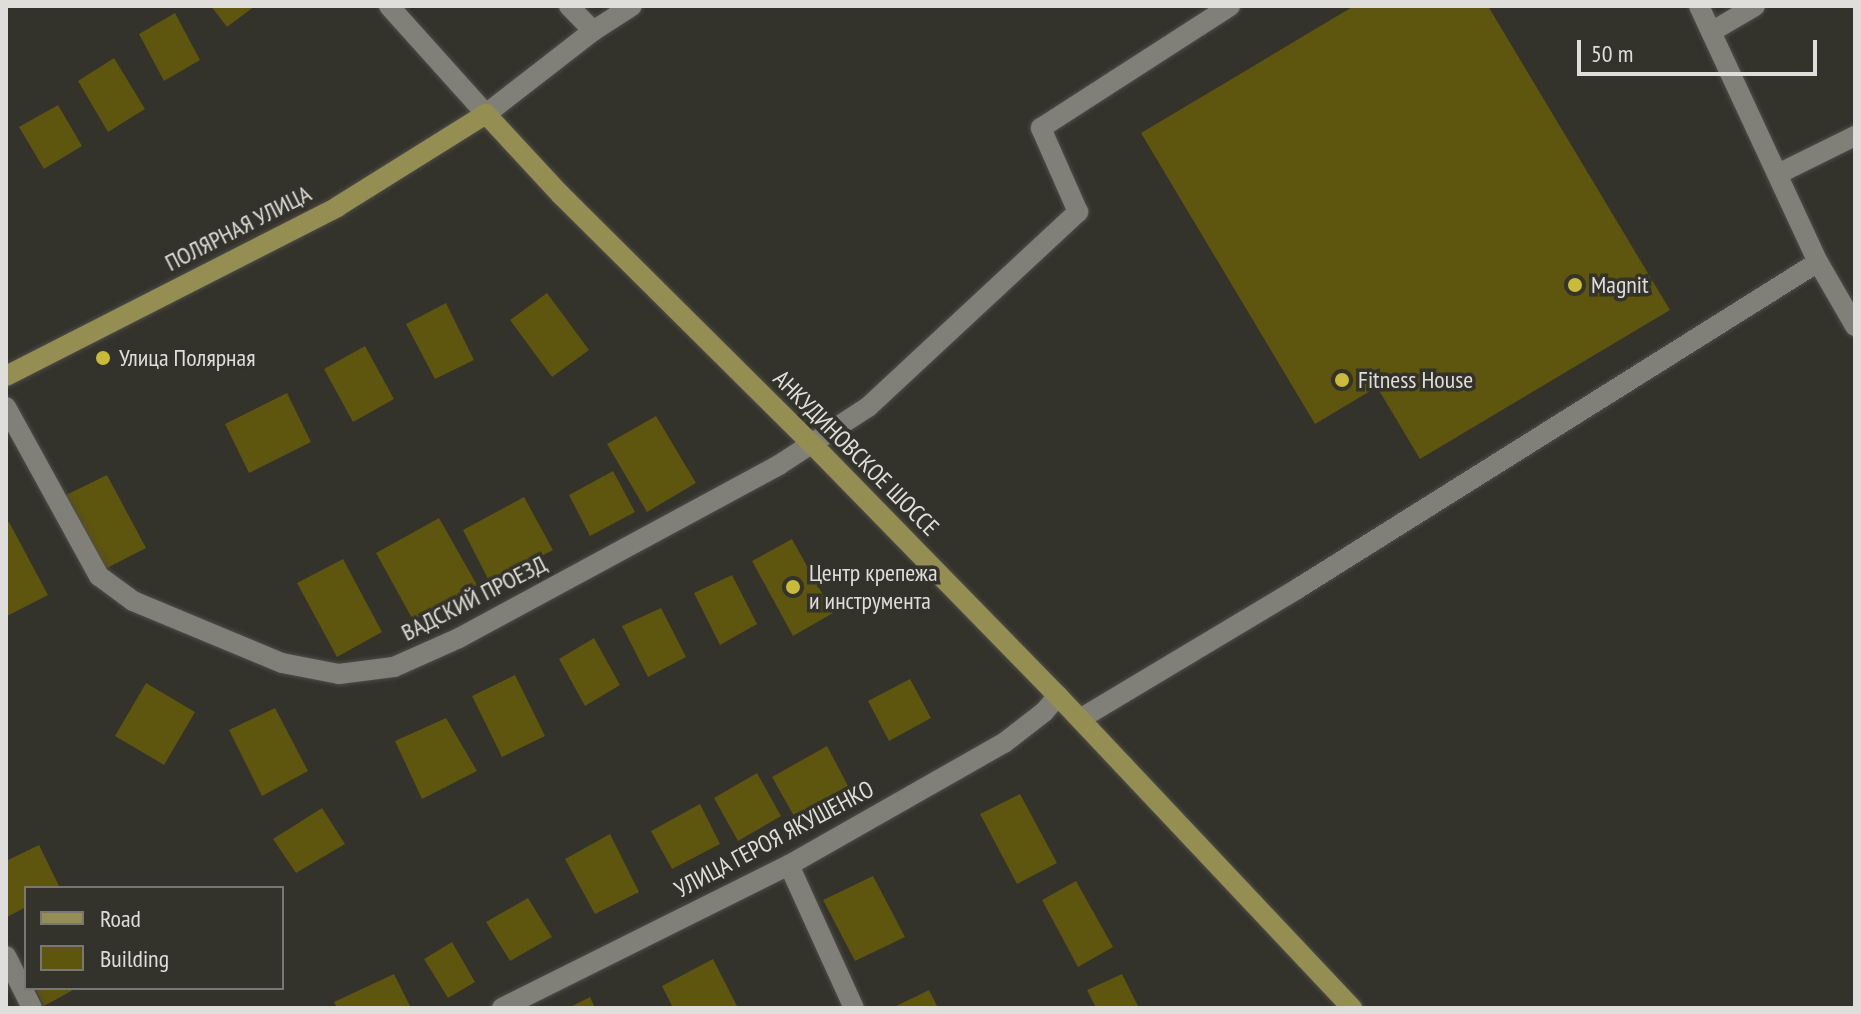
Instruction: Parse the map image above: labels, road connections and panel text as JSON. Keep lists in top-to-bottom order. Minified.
{"streets":{"main road":["ПОЛЯРНАЯ УЛИЦА","АНКУДИНОВСКОЕ ШОССЕ"],"street":["ВАДСКИЙ ПРОЕЗД","УЛИЦА ГЕРОЯ ЯКУШЕНКО"]},"crossings":[["ПОЛЯРНАЯ УЛИЦА","АНКУДИНОВСКОЕ ШОССЕ"],["АНКУДИНОВСКОЕ ШОССЕ","ВАДСКИЙ ПРОЕЗД"],["АНКУДИНОВСКОЕ ШОССЕ","УЛИЦА ГЕРОЯ ЯКУШЕНКО"]],"places":["Magnit","Улица Полярная","Fitness House","Центр крепежа и инструмента"],"legend":["Road","Building"],"scale_bar":"50 m"}
